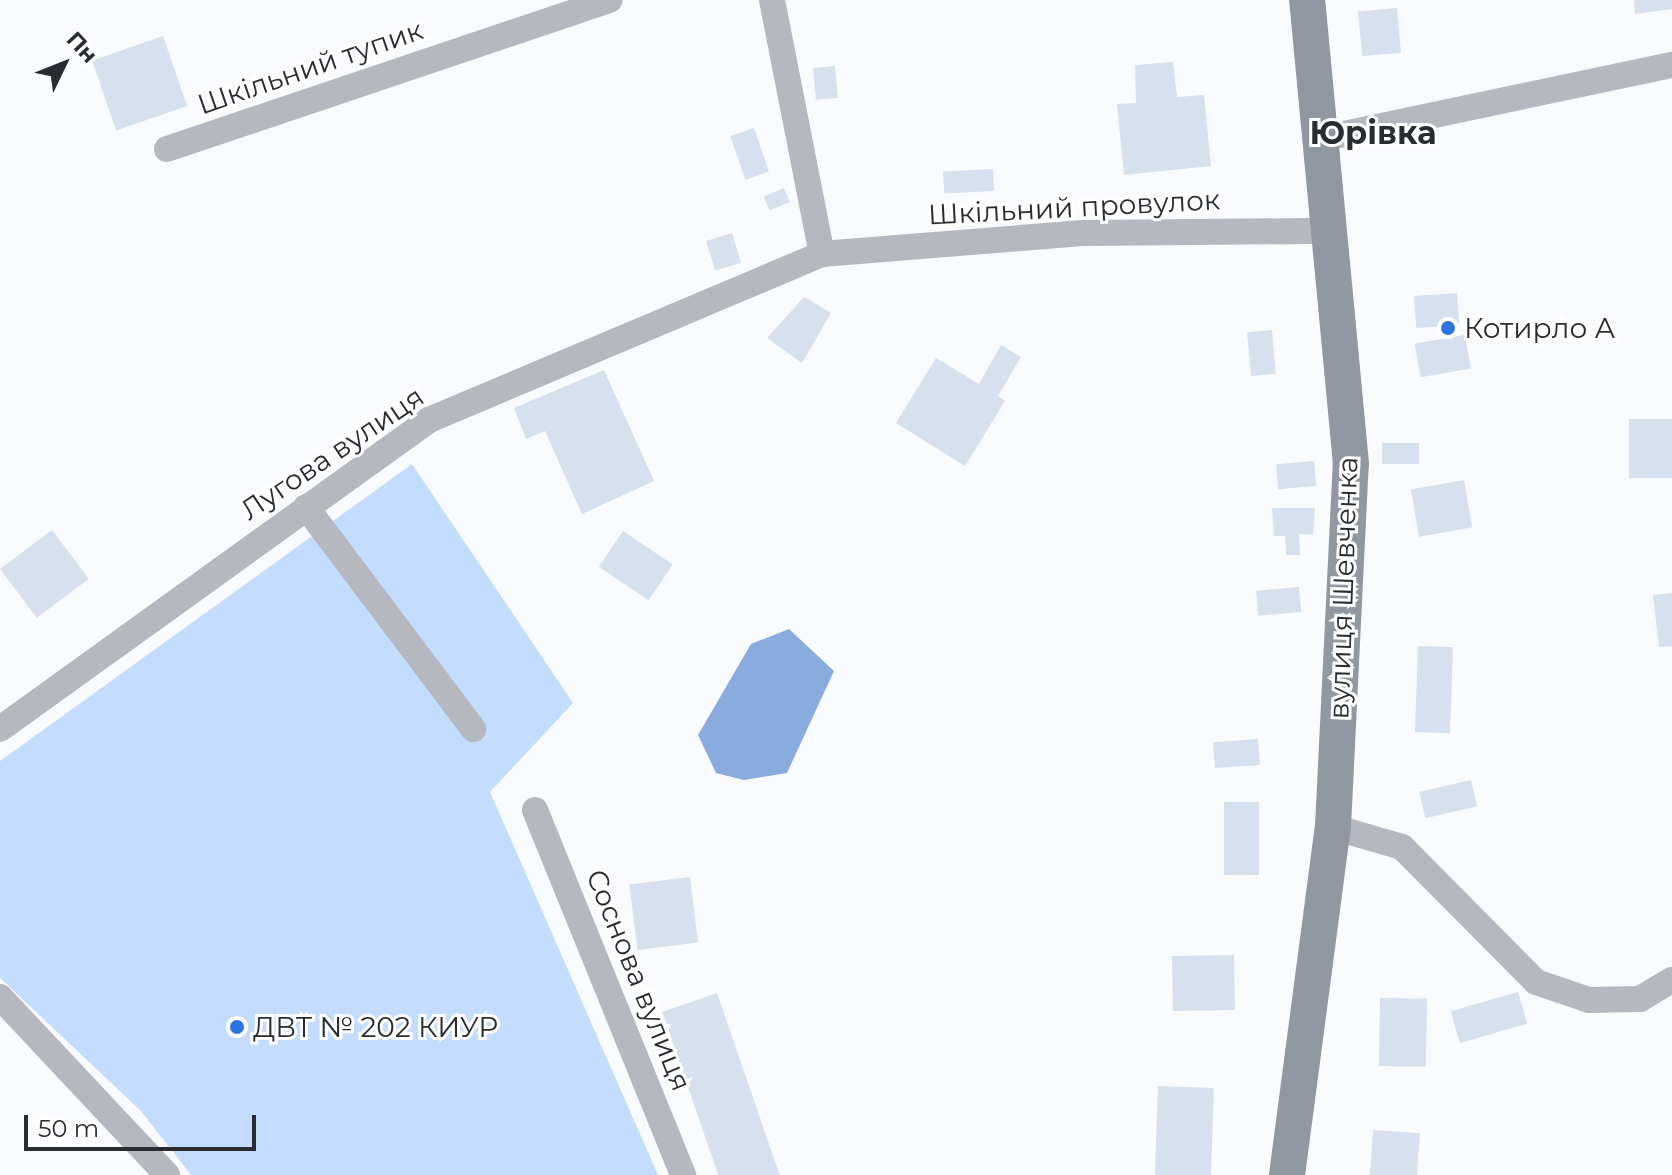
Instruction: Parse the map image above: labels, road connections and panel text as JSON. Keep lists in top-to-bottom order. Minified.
{"streets":{"street":["Шкільний тупик","Шкільний провулок","Лугова вулиця","вулиця Шевченка","Соснова вулиця"]},"crossings":[["Шкільний провулок","Лугова вулиця"],["Шкільний провулок","вулиця Шевченка"]],"districts":["Юрівка"],"places":["Котирло А","ДВТ № 202 КИУР"],"scale_bar":"50 m","north":"top right"}
